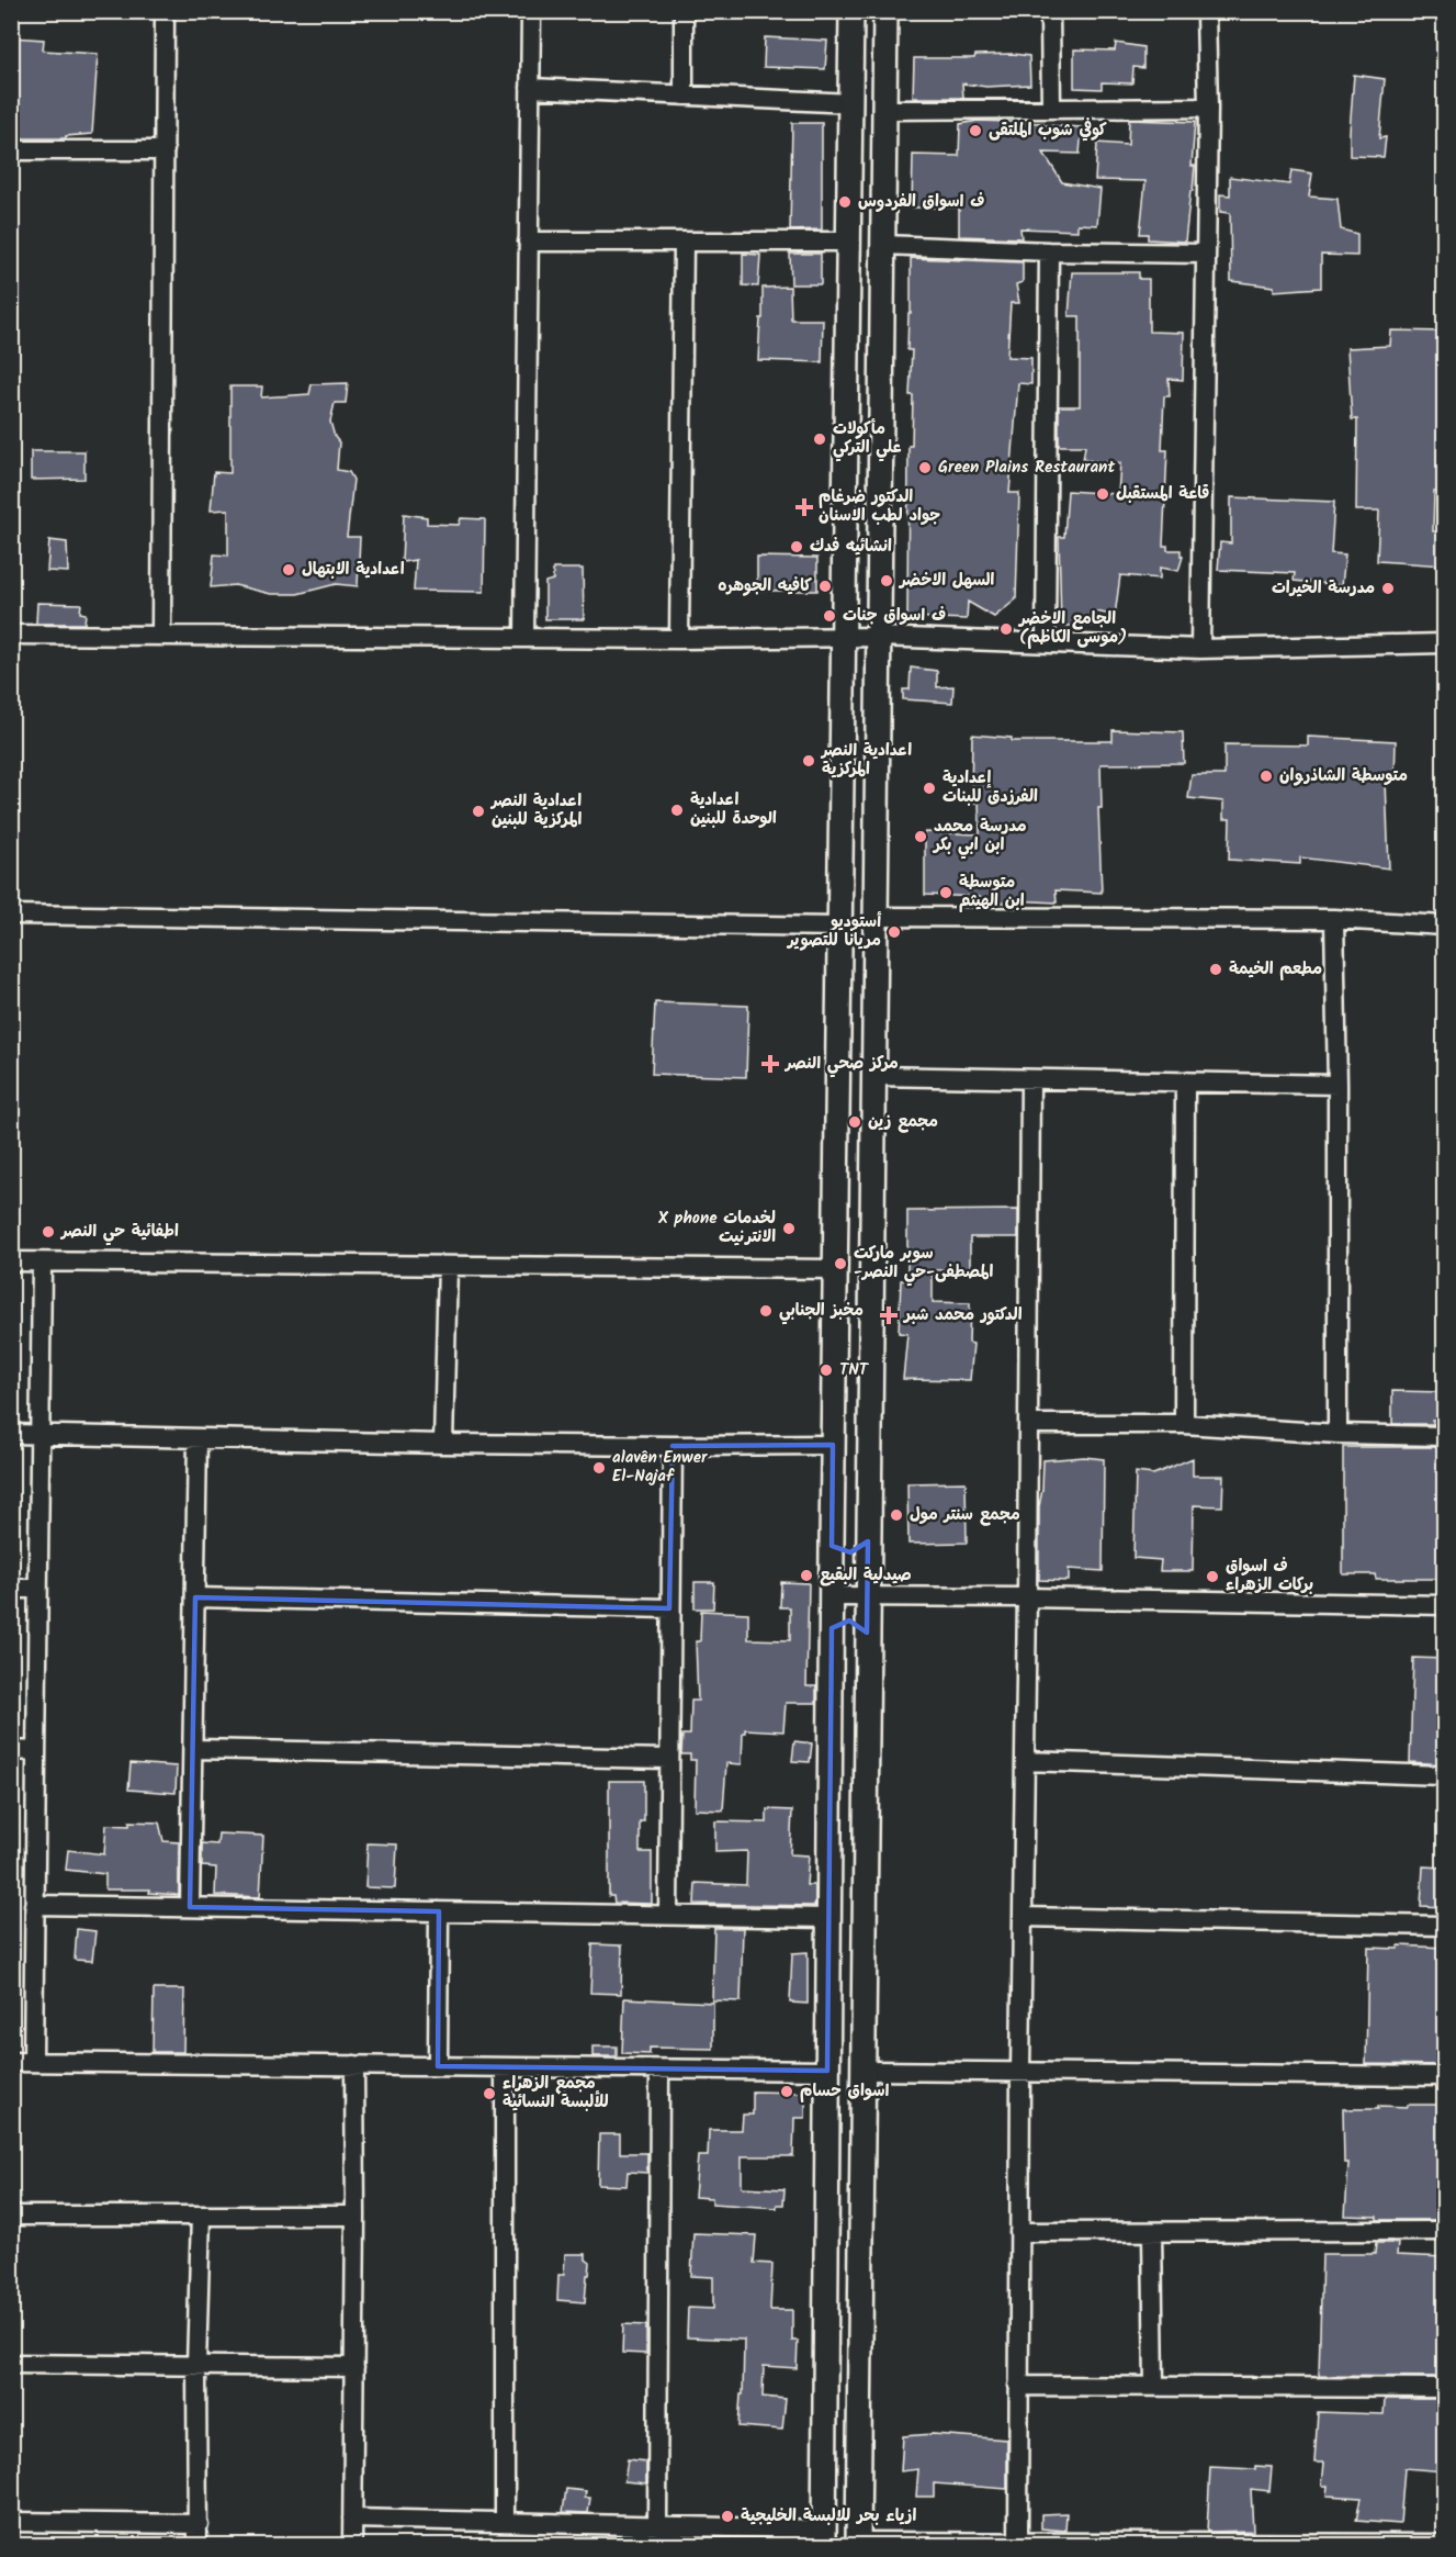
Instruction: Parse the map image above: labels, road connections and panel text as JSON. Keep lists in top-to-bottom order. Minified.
{"places":{"other":["كوفي شوب الملتقى","ف اسواق الفردوس","مأكولات علي التركي","Green Plains Restaurant","قاعة المستقبل","انشائيه فدك","اعدادية الابتهال","السهل الاخضر","كافيه الجوهره","مدرسة الخيرات","ف اسواق جنات","الجامع الاخضر (موسى الكاظم)","اعدادية النصر المركزية","متوسطة الشاذروان","إعدادية الفرزدق للبنات","اعدادية الوحدة للبنين","اعدادية النصر المركزية للبنين","مدرسة محمد ابن ابي بكر","متوسطة ابن الهيثم","أستوديو مريانا للتصوير","مطعم الخيمة","مجمع زين","X phone لخدمات الانترنيت","اطفائية حي النصر","سوبر ماركت -المصطفى-حي النصر","مخبز الجنابي","TNT","alavên Enwer El-Najaf","مجمع سنتر مول","صيدلية البقيع","ف اسواق بركات الزهراء","اسواق حسام","مجمع الزهراء للألبسة النسائية","ازياء بحر للالبسة الخليجية"],"health":["الدكتور ضرغام جواد لطب الاسنان","مركز صحي النصر","الدكتور محمد شبر"]}}
